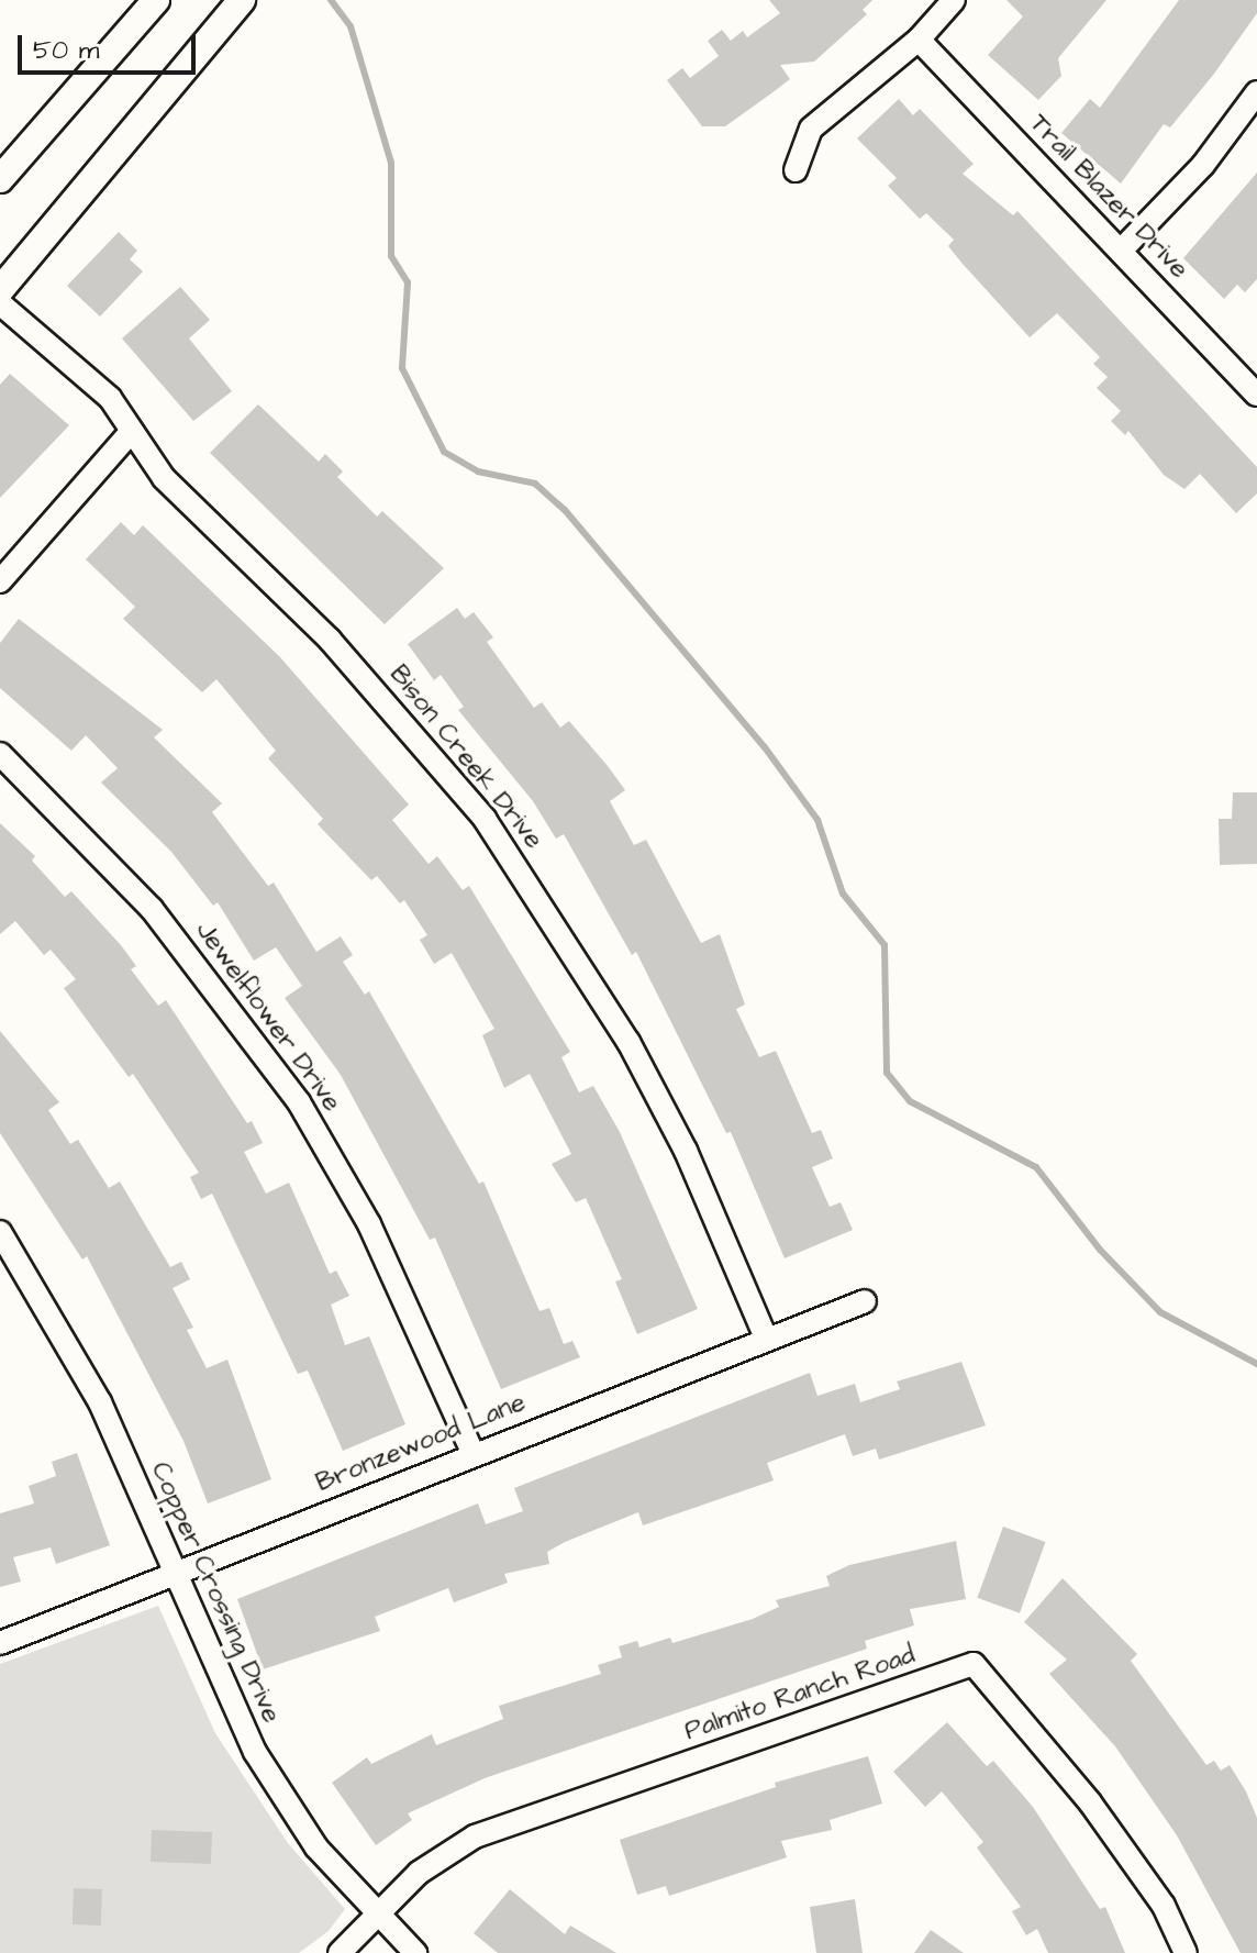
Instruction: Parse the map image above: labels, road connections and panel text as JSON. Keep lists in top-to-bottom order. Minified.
{"streets":{"street":["Trail Blazer Drive","Bison Creek Drive","Jewelflower Drive","Bronzewood Lane","Copper Crossing Drive","Palmito Ranch Road"]},"crossings":[["Bison Creek Drive","Bronzewood Lane"],["Jewelflower Drive","Bronzewood Lane"],["Bronzewood Lane","Copper Crossing Drive"],["Copper Crossing Drive","Palmito Ranch Road"]],"scale_bar":"50 m"}
